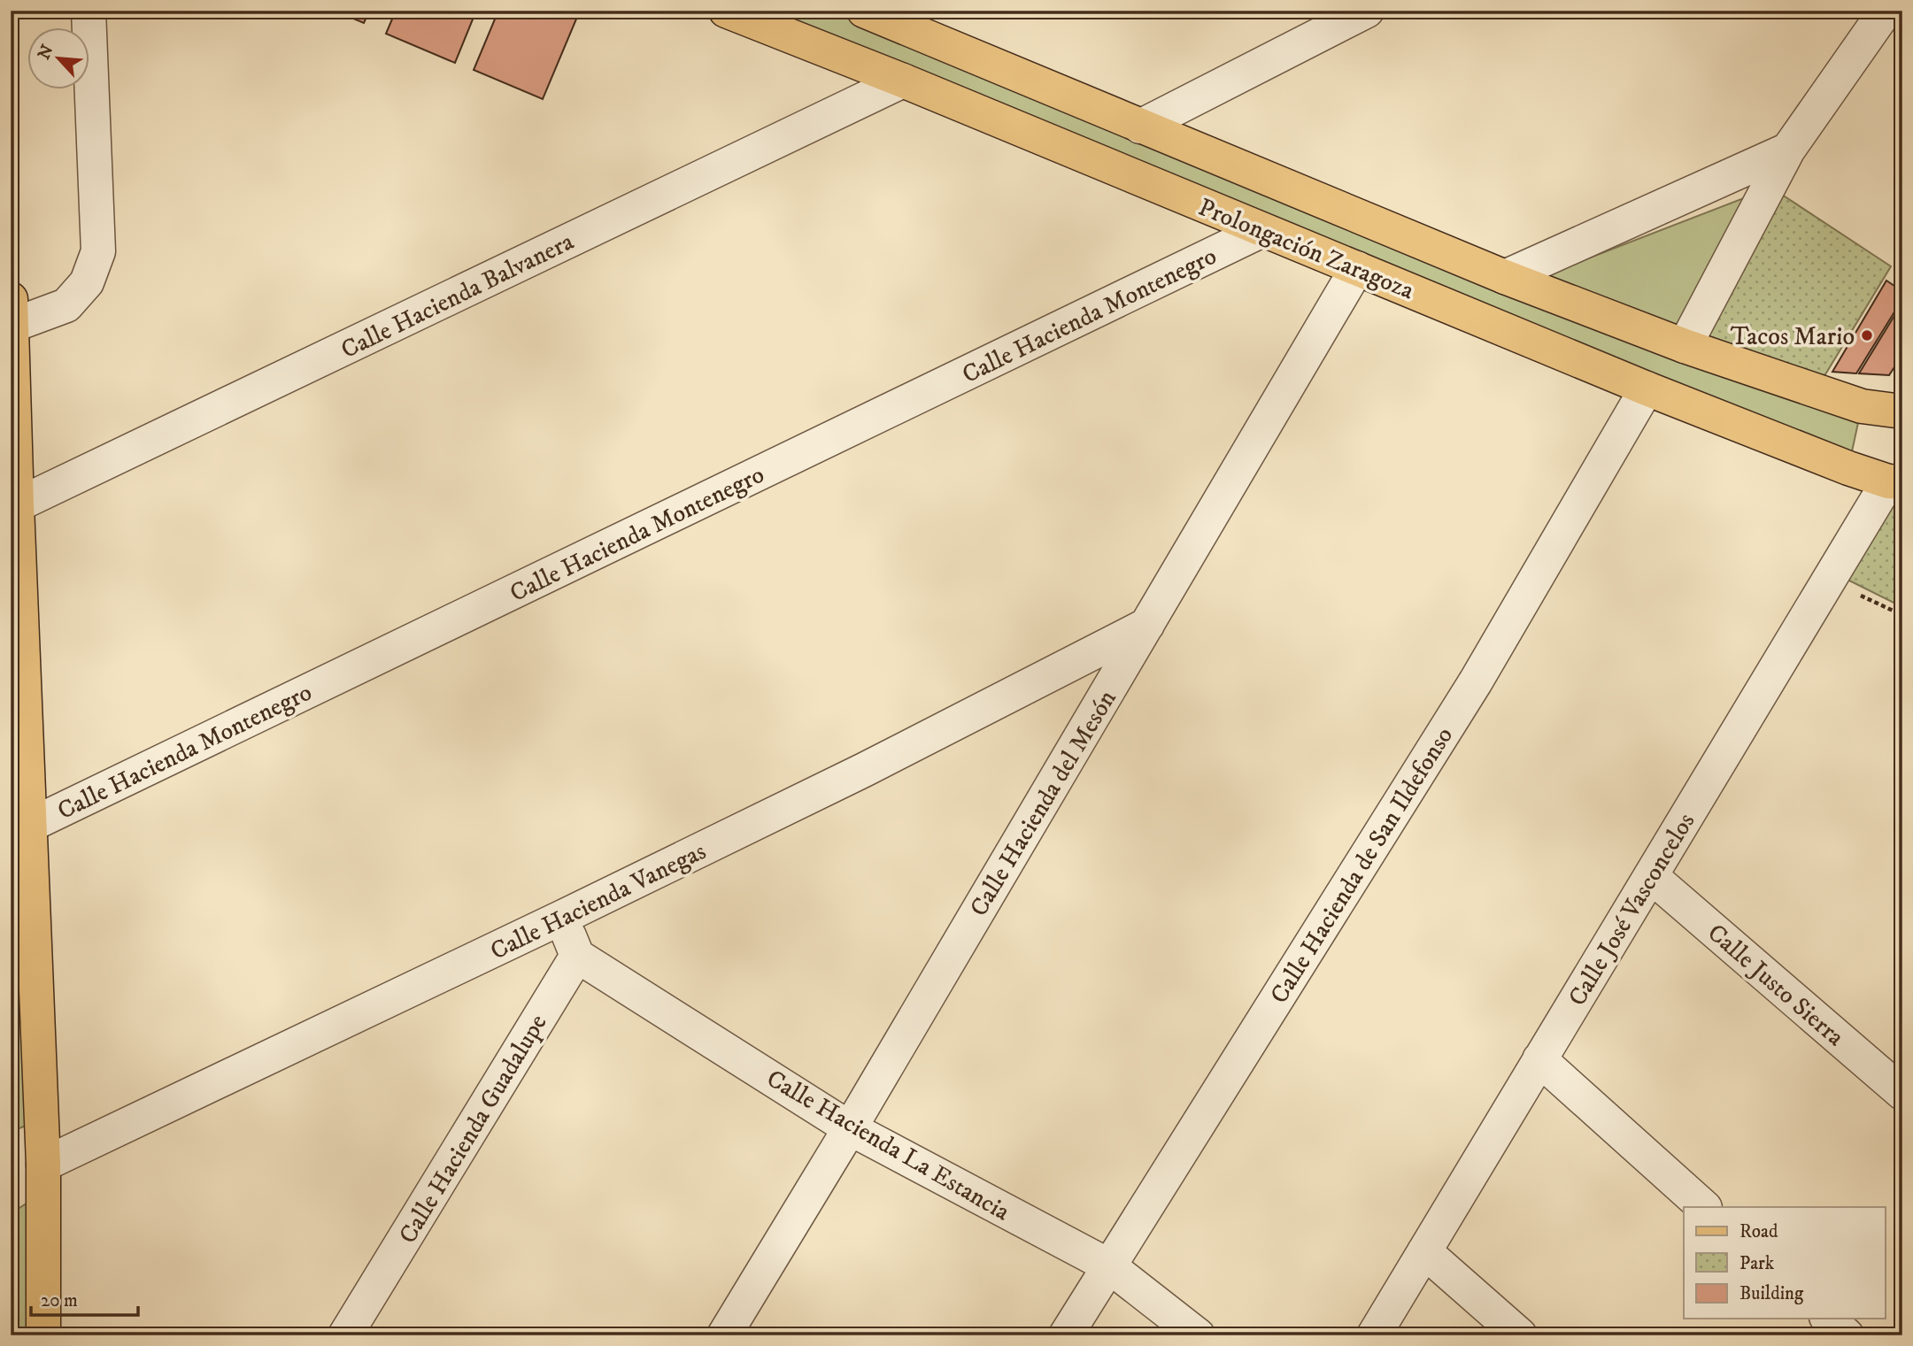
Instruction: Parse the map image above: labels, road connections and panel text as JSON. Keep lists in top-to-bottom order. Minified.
{"streets":{"main road":["Prolongación Zaragoza"],"street":["Calle Hacienda Balvanera","Calle Hacienda Montenegro","Calle Hacienda del Mesón","Calle Hacienda de San Ildefonso","Calle Hacienda Vanegas","Calle José Vasconcelos","Calle Justo Sierra","Calle Hacienda Guadalupe","Calle Hacienda La Estancia"]},"crossings":[["Prolongación Zaragoza","Calle Hacienda Balvanera"],["Prolongación Zaragoza","Calle Hacienda Montenegro"],["Prolongación Zaragoza","Calle Hacienda del Mesón"],["Prolongación Zaragoza","Calle Hacienda de San Ildefonso"],["Prolongación Zaragoza","Calle José Vasconcelos"],["Calle Hacienda del Mesón","Calle Hacienda Vanegas"],["Calle Hacienda del Mesón","Calle Hacienda La Estancia"],["Calle Hacienda de San Ildefonso","Calle Hacienda La Estancia"],["Calle José Vasconcelos","Calle Justo Sierra"],["Calle Hacienda Guadalupe","Calle Hacienda La Estancia"]],"places":["Tacos Mario"],"legend":["Road","Park","Building"],"scale_bar":"20 m","north":"top left"}
